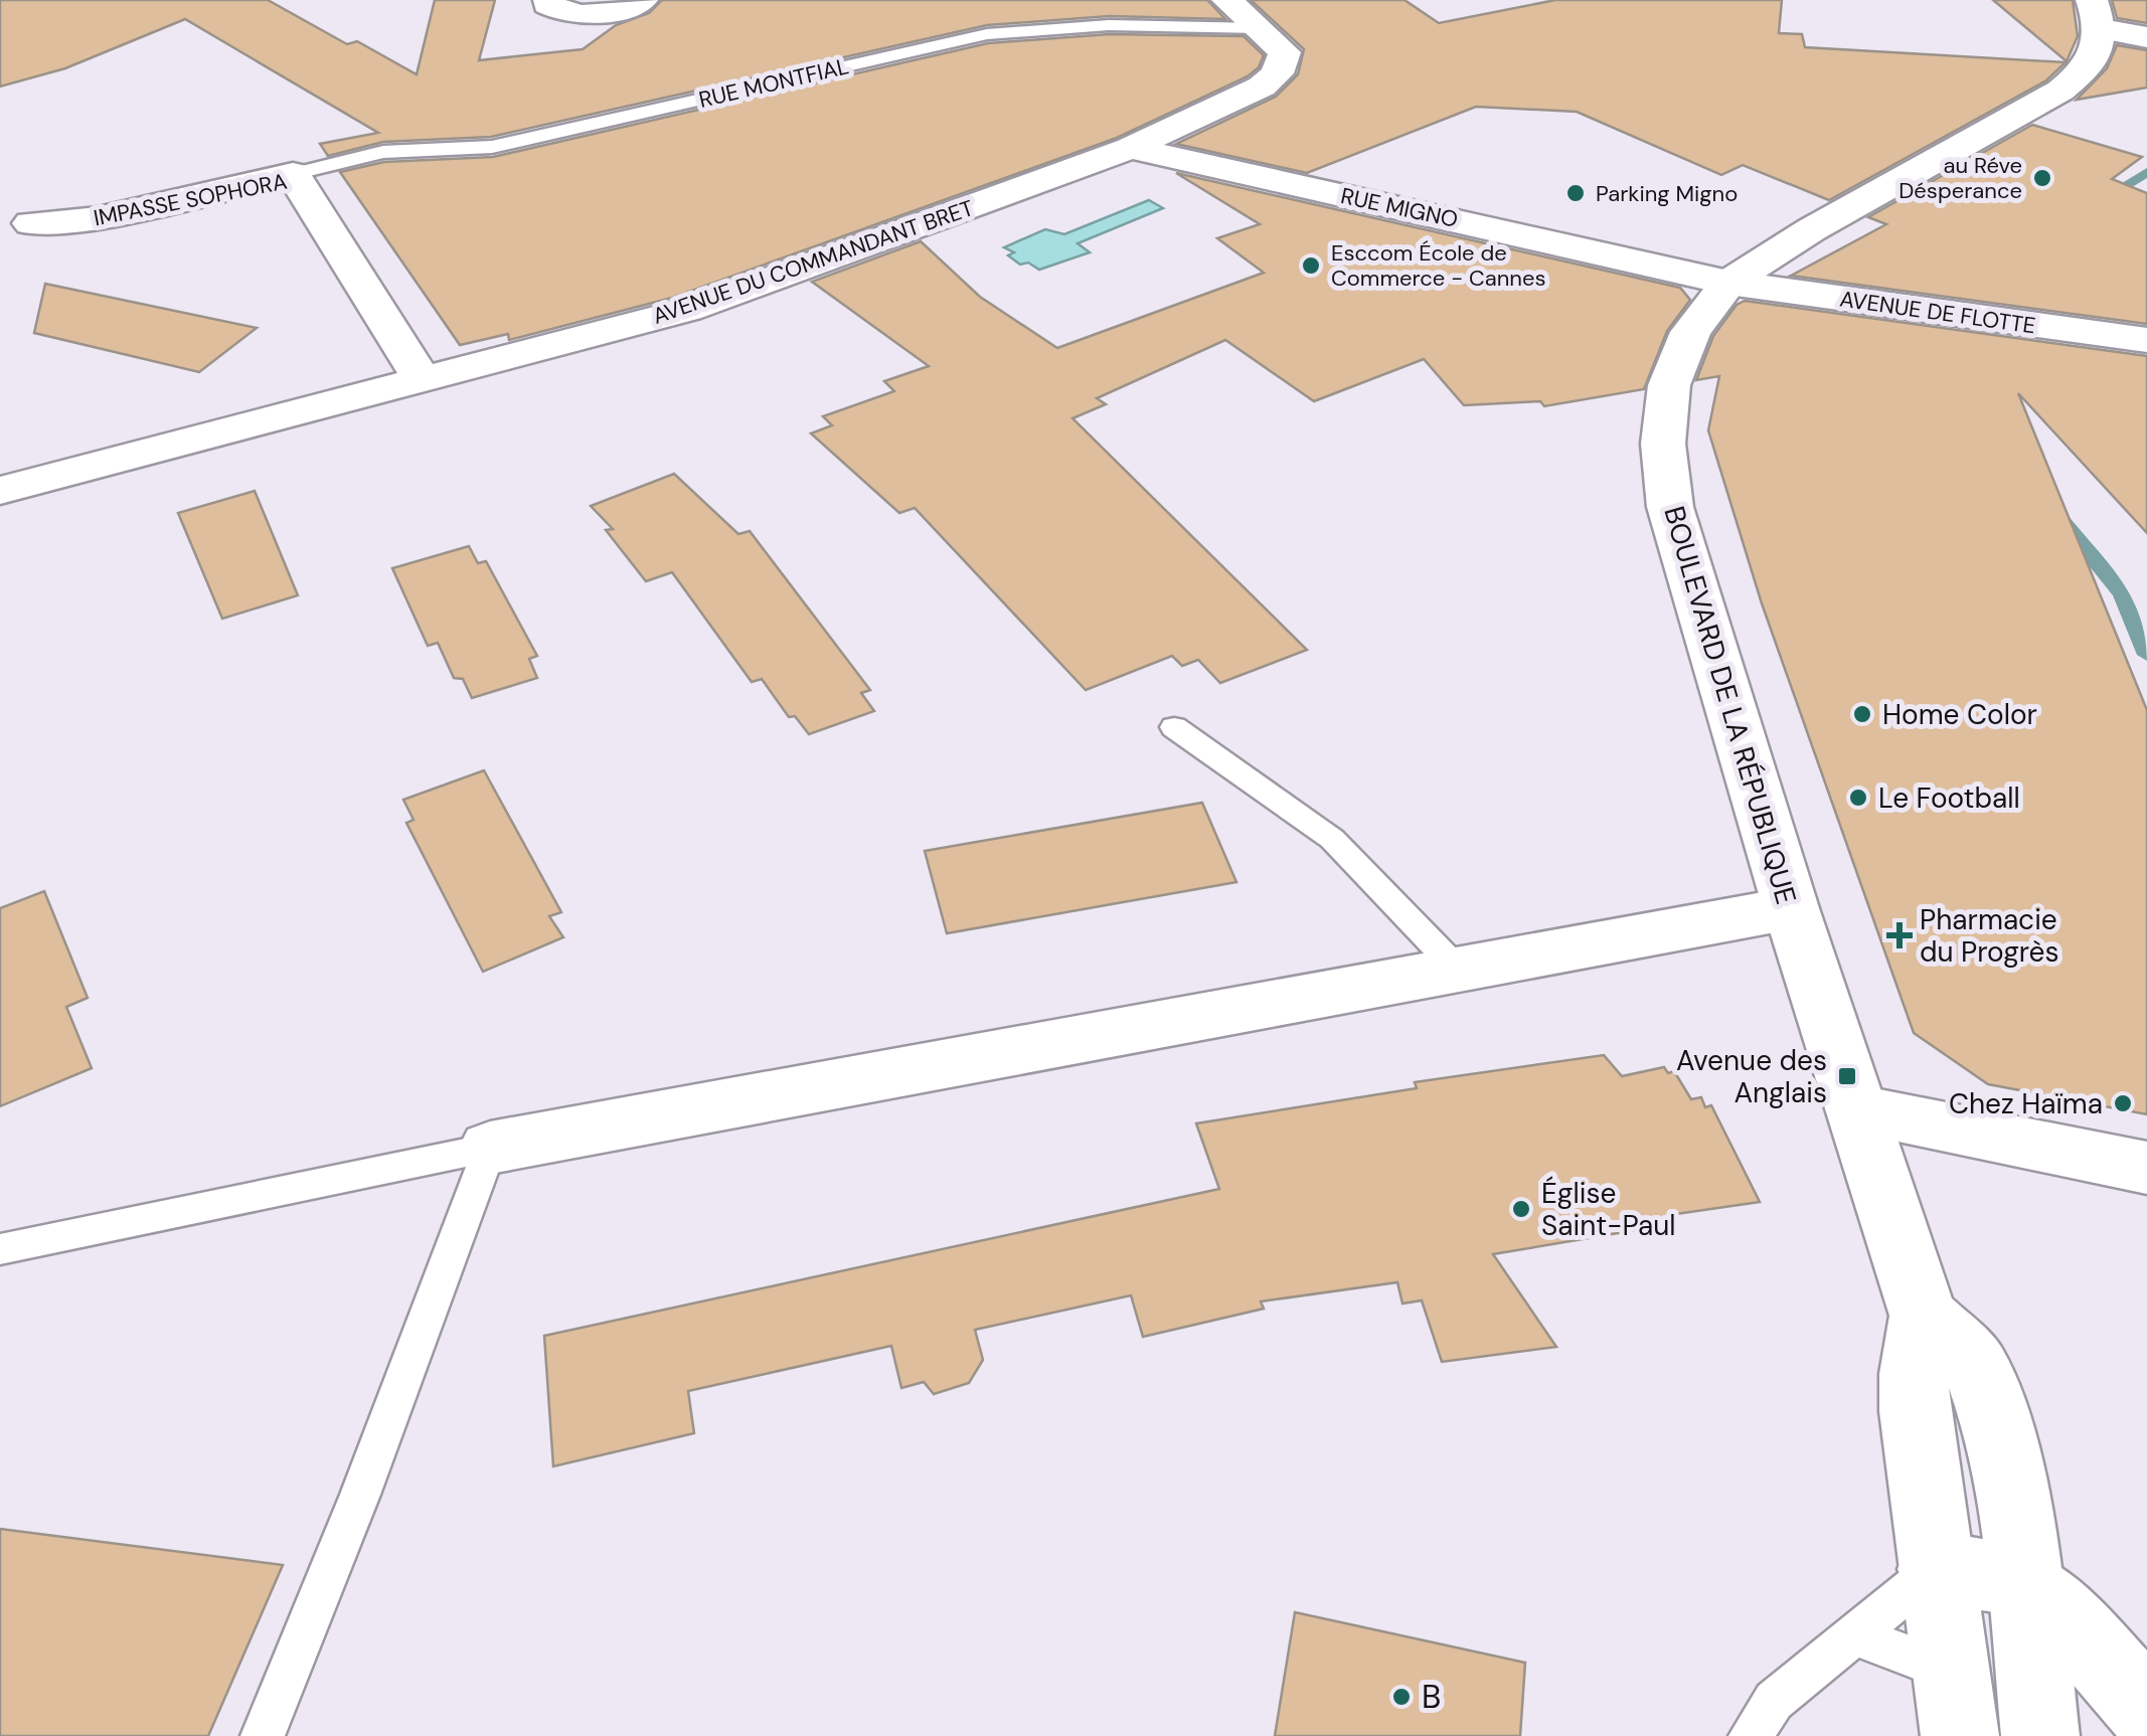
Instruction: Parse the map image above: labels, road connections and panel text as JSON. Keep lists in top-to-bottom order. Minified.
{"streets":{"street":["IMPASSE SOPHORA","RUE MIGNO","AVENUE DU COMMANDANT BRET","AVENUE DE FLOTTE","BOULEVARD DE LA RÉPUBLIQUE"],"lane":["RUE MONTFIAL"]},"crossings":[["RUE MONTFIAL","IMPASSE SOPHORA"],["RUE MONTFIAL","AVENUE DU COMMANDANT BRET"],["IMPASSE SOPHORA","AVENUE DU COMMANDANT BRET"],["RUE MIGNO","AVENUE DU COMMANDANT BRET"],["RUE MIGNO","AVENUE DE FLOTTE"],["RUE MIGNO","BOULEVARD DE LA RÉPUBLIQUE"],["AVENUE DE FLOTTE","BOULEVARD DE LA RÉPUBLIQUE"]],"places":{"other":["au Réve Désperance","Parking Migno","Esccom École de Commerce - Cannes","Home Color","Le Football","Chez Haïma","Église Saint-Paul","B"],"health":["Pharmacie du Progrès"],"transit":["Avenue des Anglais"]}}
